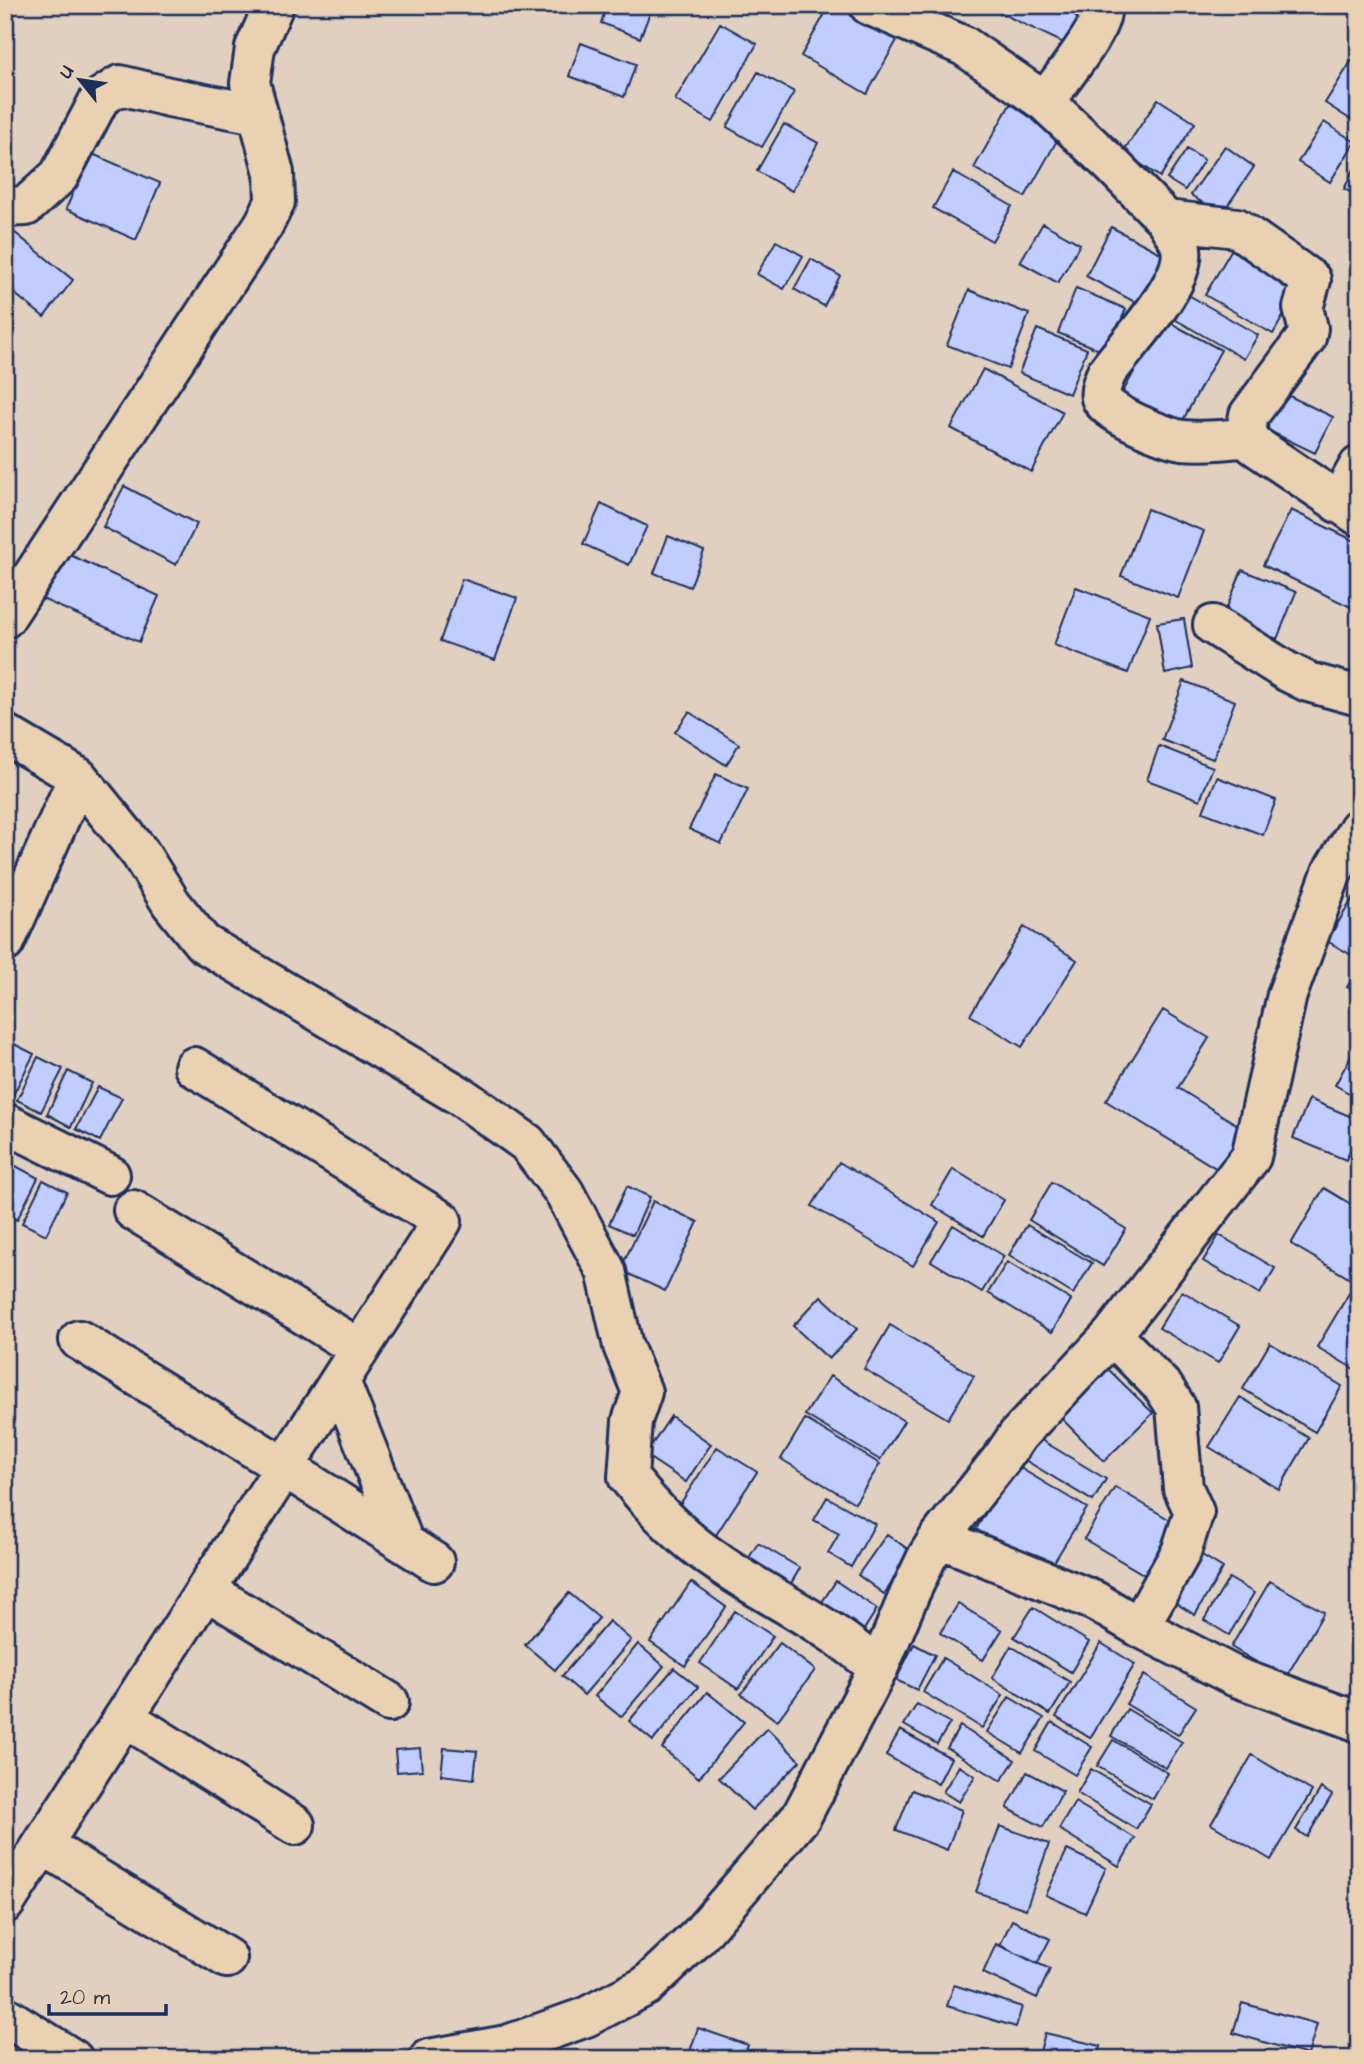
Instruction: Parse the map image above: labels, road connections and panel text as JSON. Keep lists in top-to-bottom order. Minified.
{"scale_bar":"20 m","north":"top left"}
